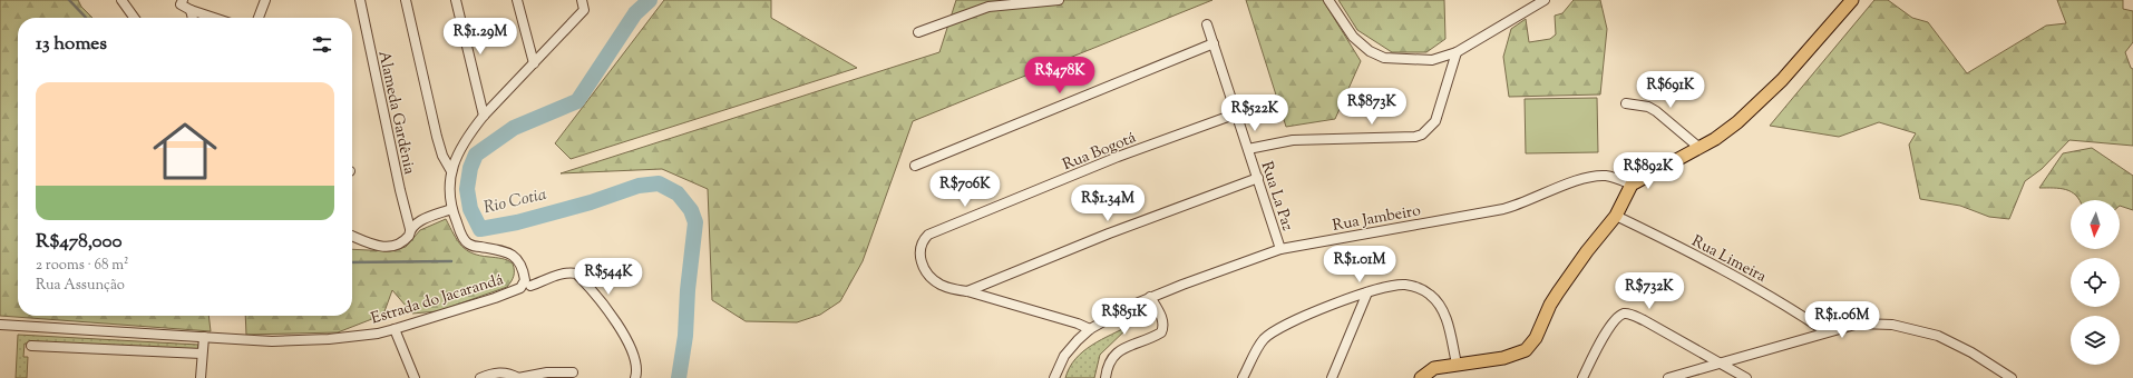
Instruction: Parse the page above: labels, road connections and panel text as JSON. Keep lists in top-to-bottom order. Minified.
{"streets":{"street":["Alameda Gardênia","Rua Bogotá","Rua La Paz","Rua Jambeiro","Rua Limeira","Estrada do Jacarandá"]},"crossings":[["Rua Bogotá","Rua La Paz"],["Rua Bogotá","Rua Jambeiro"],["Rua La Paz","Rua Jambeiro"]],"water":["Rio Cotia"],"north":"bottom","page":{"price":["R$1.29M","R$478K","R$691K","R$873K","R$522K","R$892K","R$706K","R$1.34M","R$1.01M","R$544K","R$732K","R$851K","R$1.06M"],"heading":"13 homes","list":[{"name":"R$478,000","note":"2 rooms · 68 m² · Rua Assunção"}]}}
